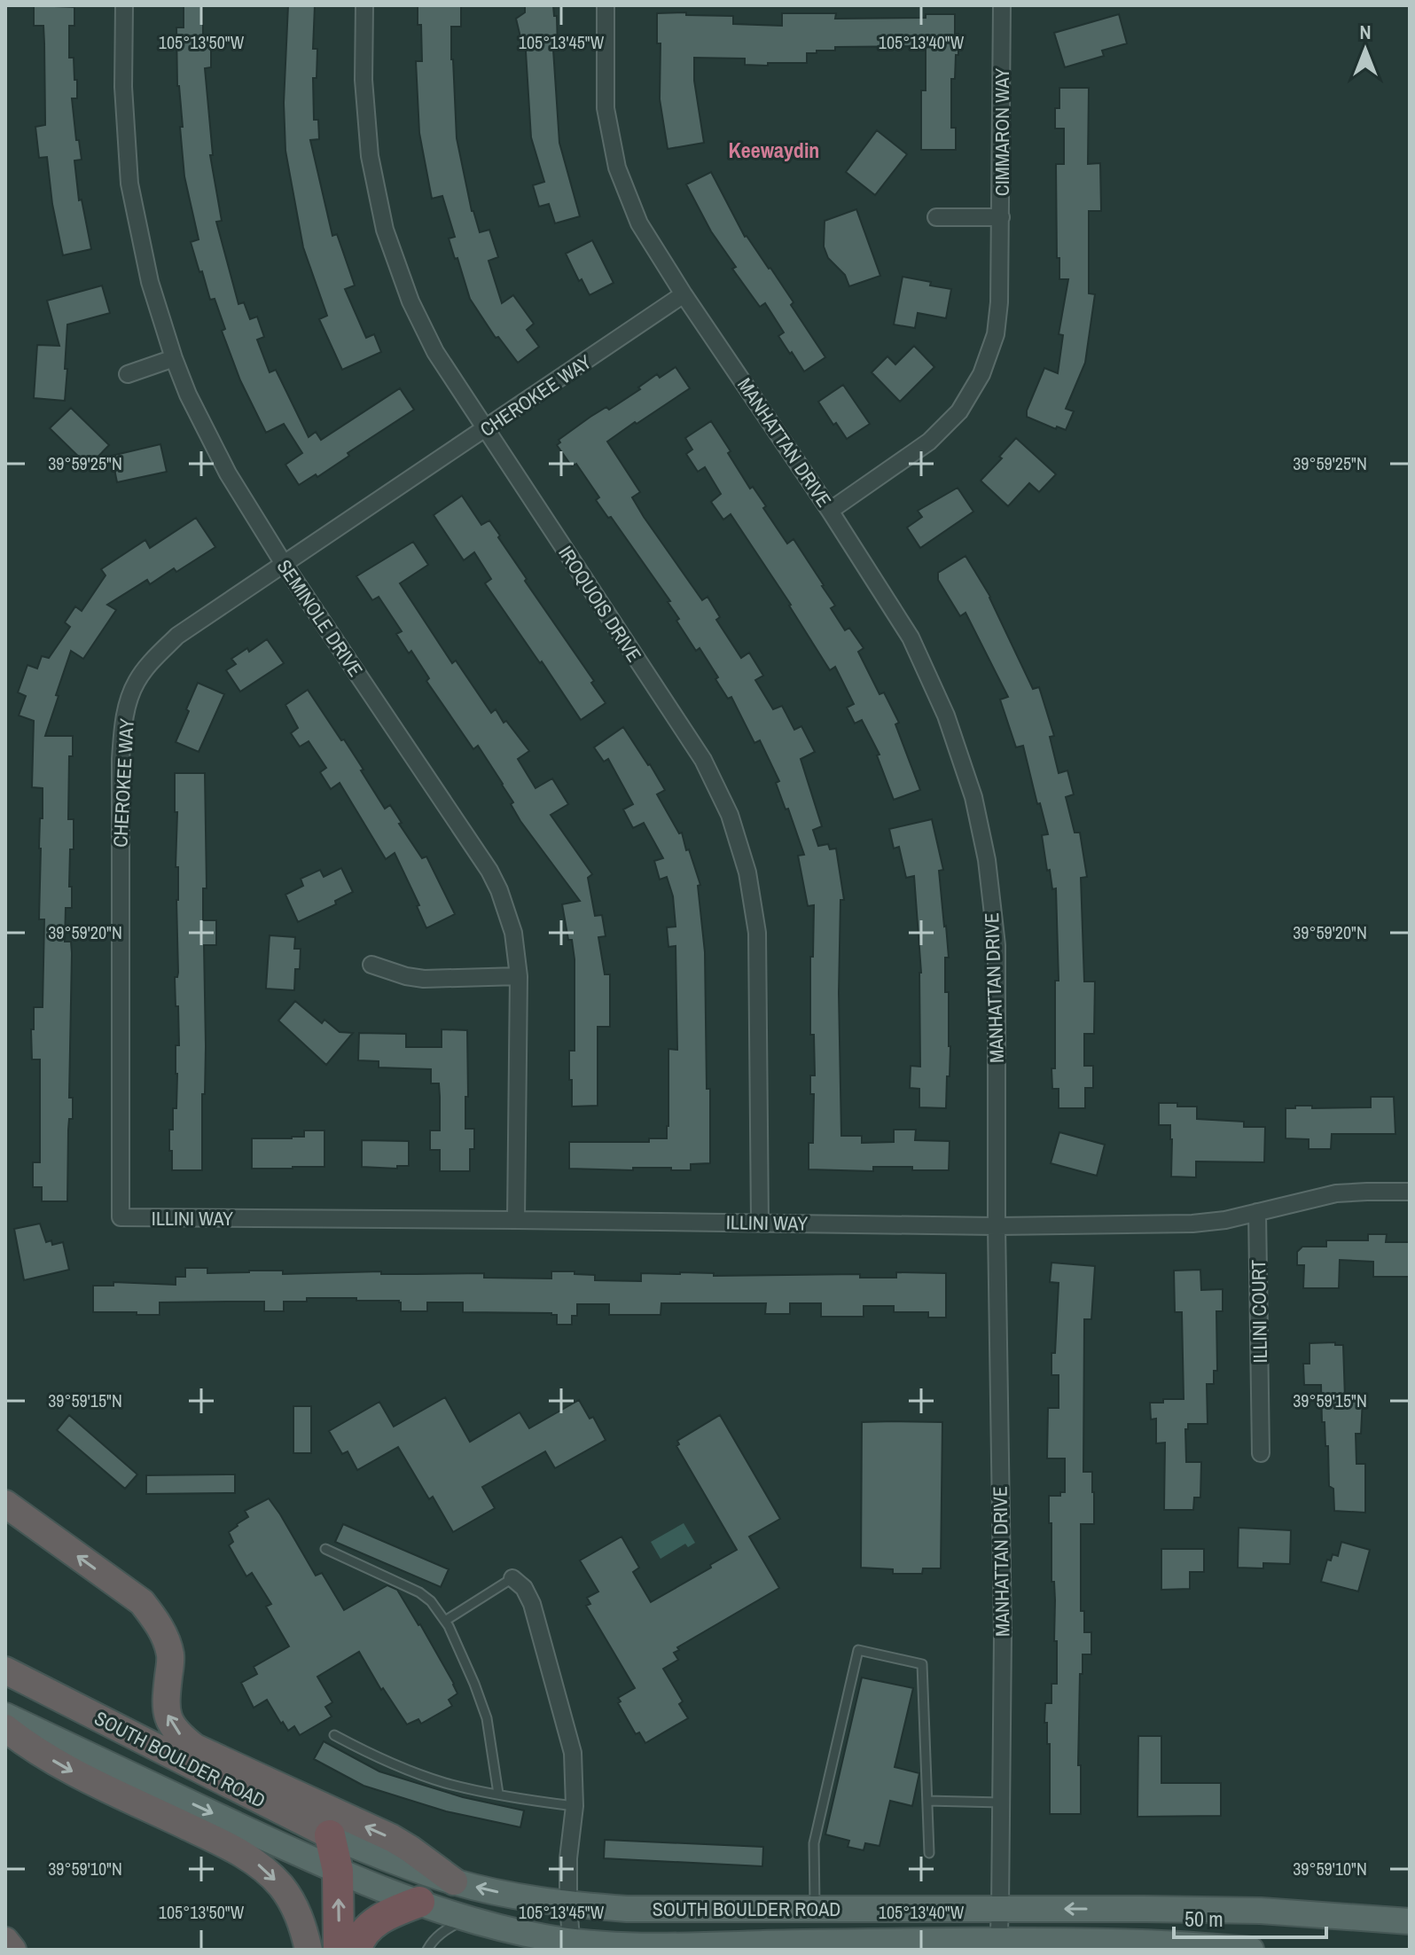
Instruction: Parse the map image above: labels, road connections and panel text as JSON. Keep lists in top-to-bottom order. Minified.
{"streets":{"highway":["SOUTH BOULDER ROAD"],"street":["CIMMARON WAY","CHEROKEE WAY","MANHATTAN DRIVE","IROQUOIS DRIVE","SEMINOLE DRIVE","ILLINI WAY","ILLINI COURT"]},"crossings":[["CIMMARON WAY","MANHATTAN DRIVE"],["CHEROKEE WAY","MANHATTAN DRIVE"],["CHEROKEE WAY","IROQUOIS DRIVE"],["CHEROKEE WAY","SEMINOLE DRIVE"],["CHEROKEE WAY","ILLINI WAY"],["MANHATTAN DRIVE","ILLINI WAY"],["MANHATTAN DRIVE","SOUTH BOULDER ROAD"],["IROQUOIS DRIVE","ILLINI WAY"],["SEMINOLE DRIVE","ILLINI WAY"],["ILLINI WAY","ILLINI COURT"]],"districts":["Keewaydin"],"scale_bar":"50 m","north":"top","coordinates":["105°13'50\"W","105°13'45\"W","105°13'40\"W","39°59'25\"N","39°59'20\"N","39°59'15\"N","39°59'10\"N"]}
